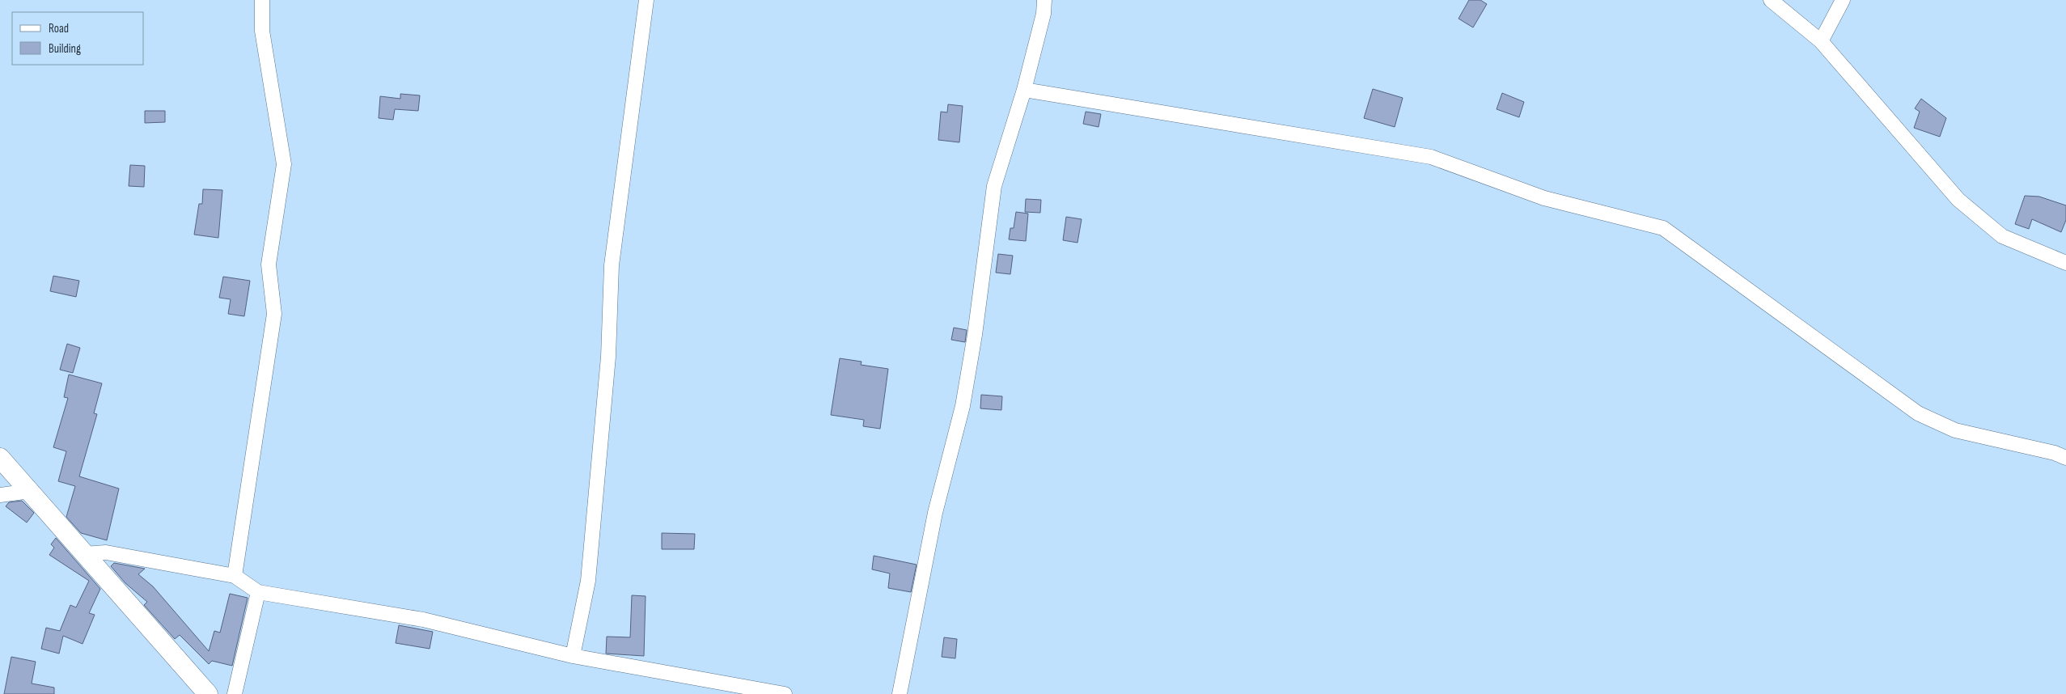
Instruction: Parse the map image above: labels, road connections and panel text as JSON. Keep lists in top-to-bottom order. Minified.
{"legend":["Road","Building"]}
